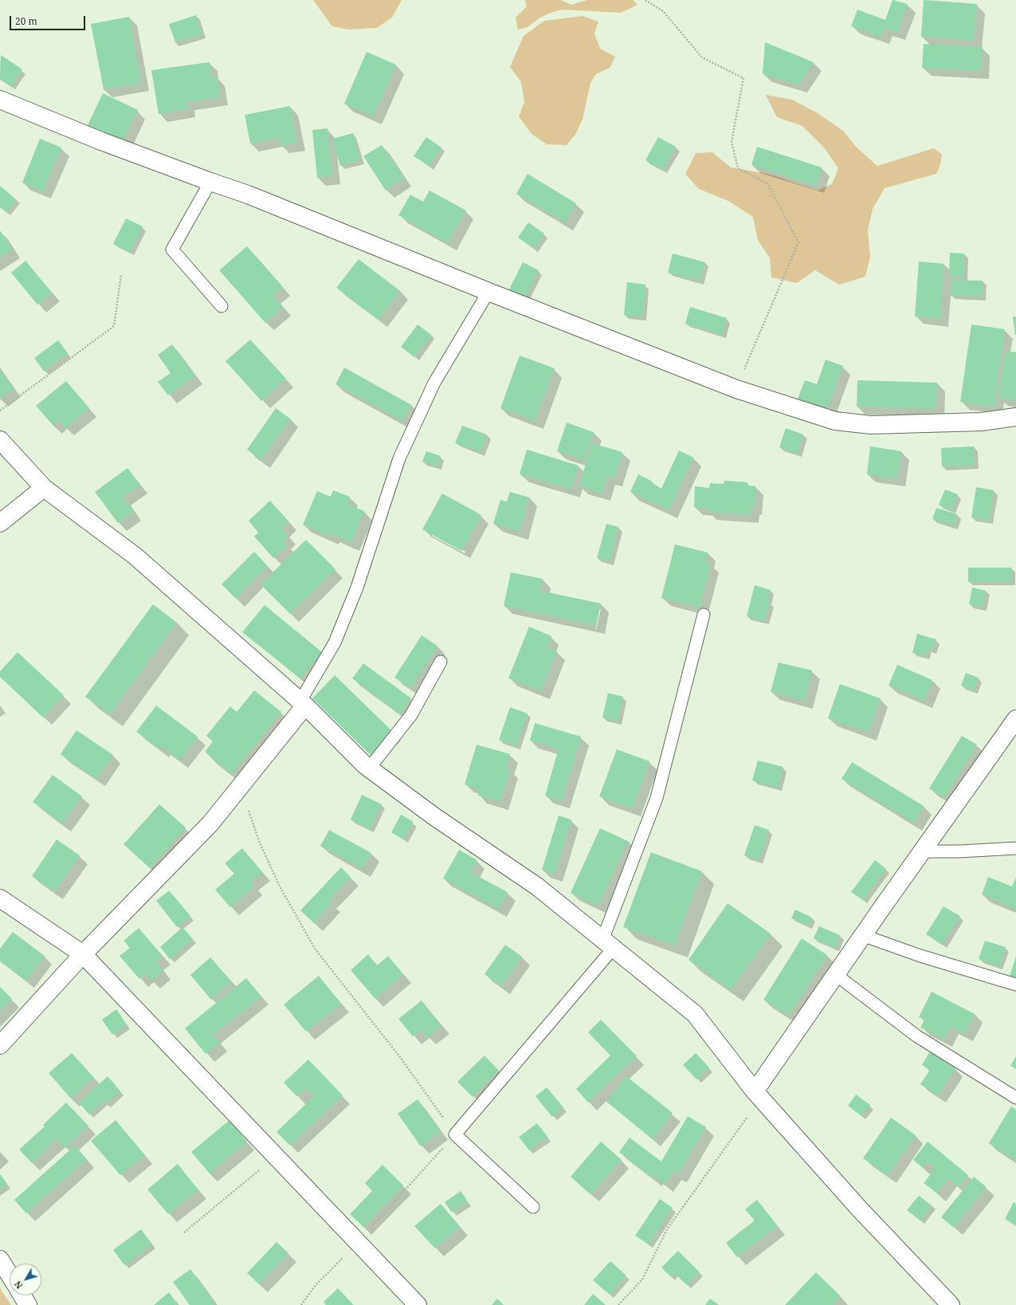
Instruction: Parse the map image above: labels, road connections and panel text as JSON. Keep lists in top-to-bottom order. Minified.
{"scale_bar":"20 m","north":"bottom left"}
